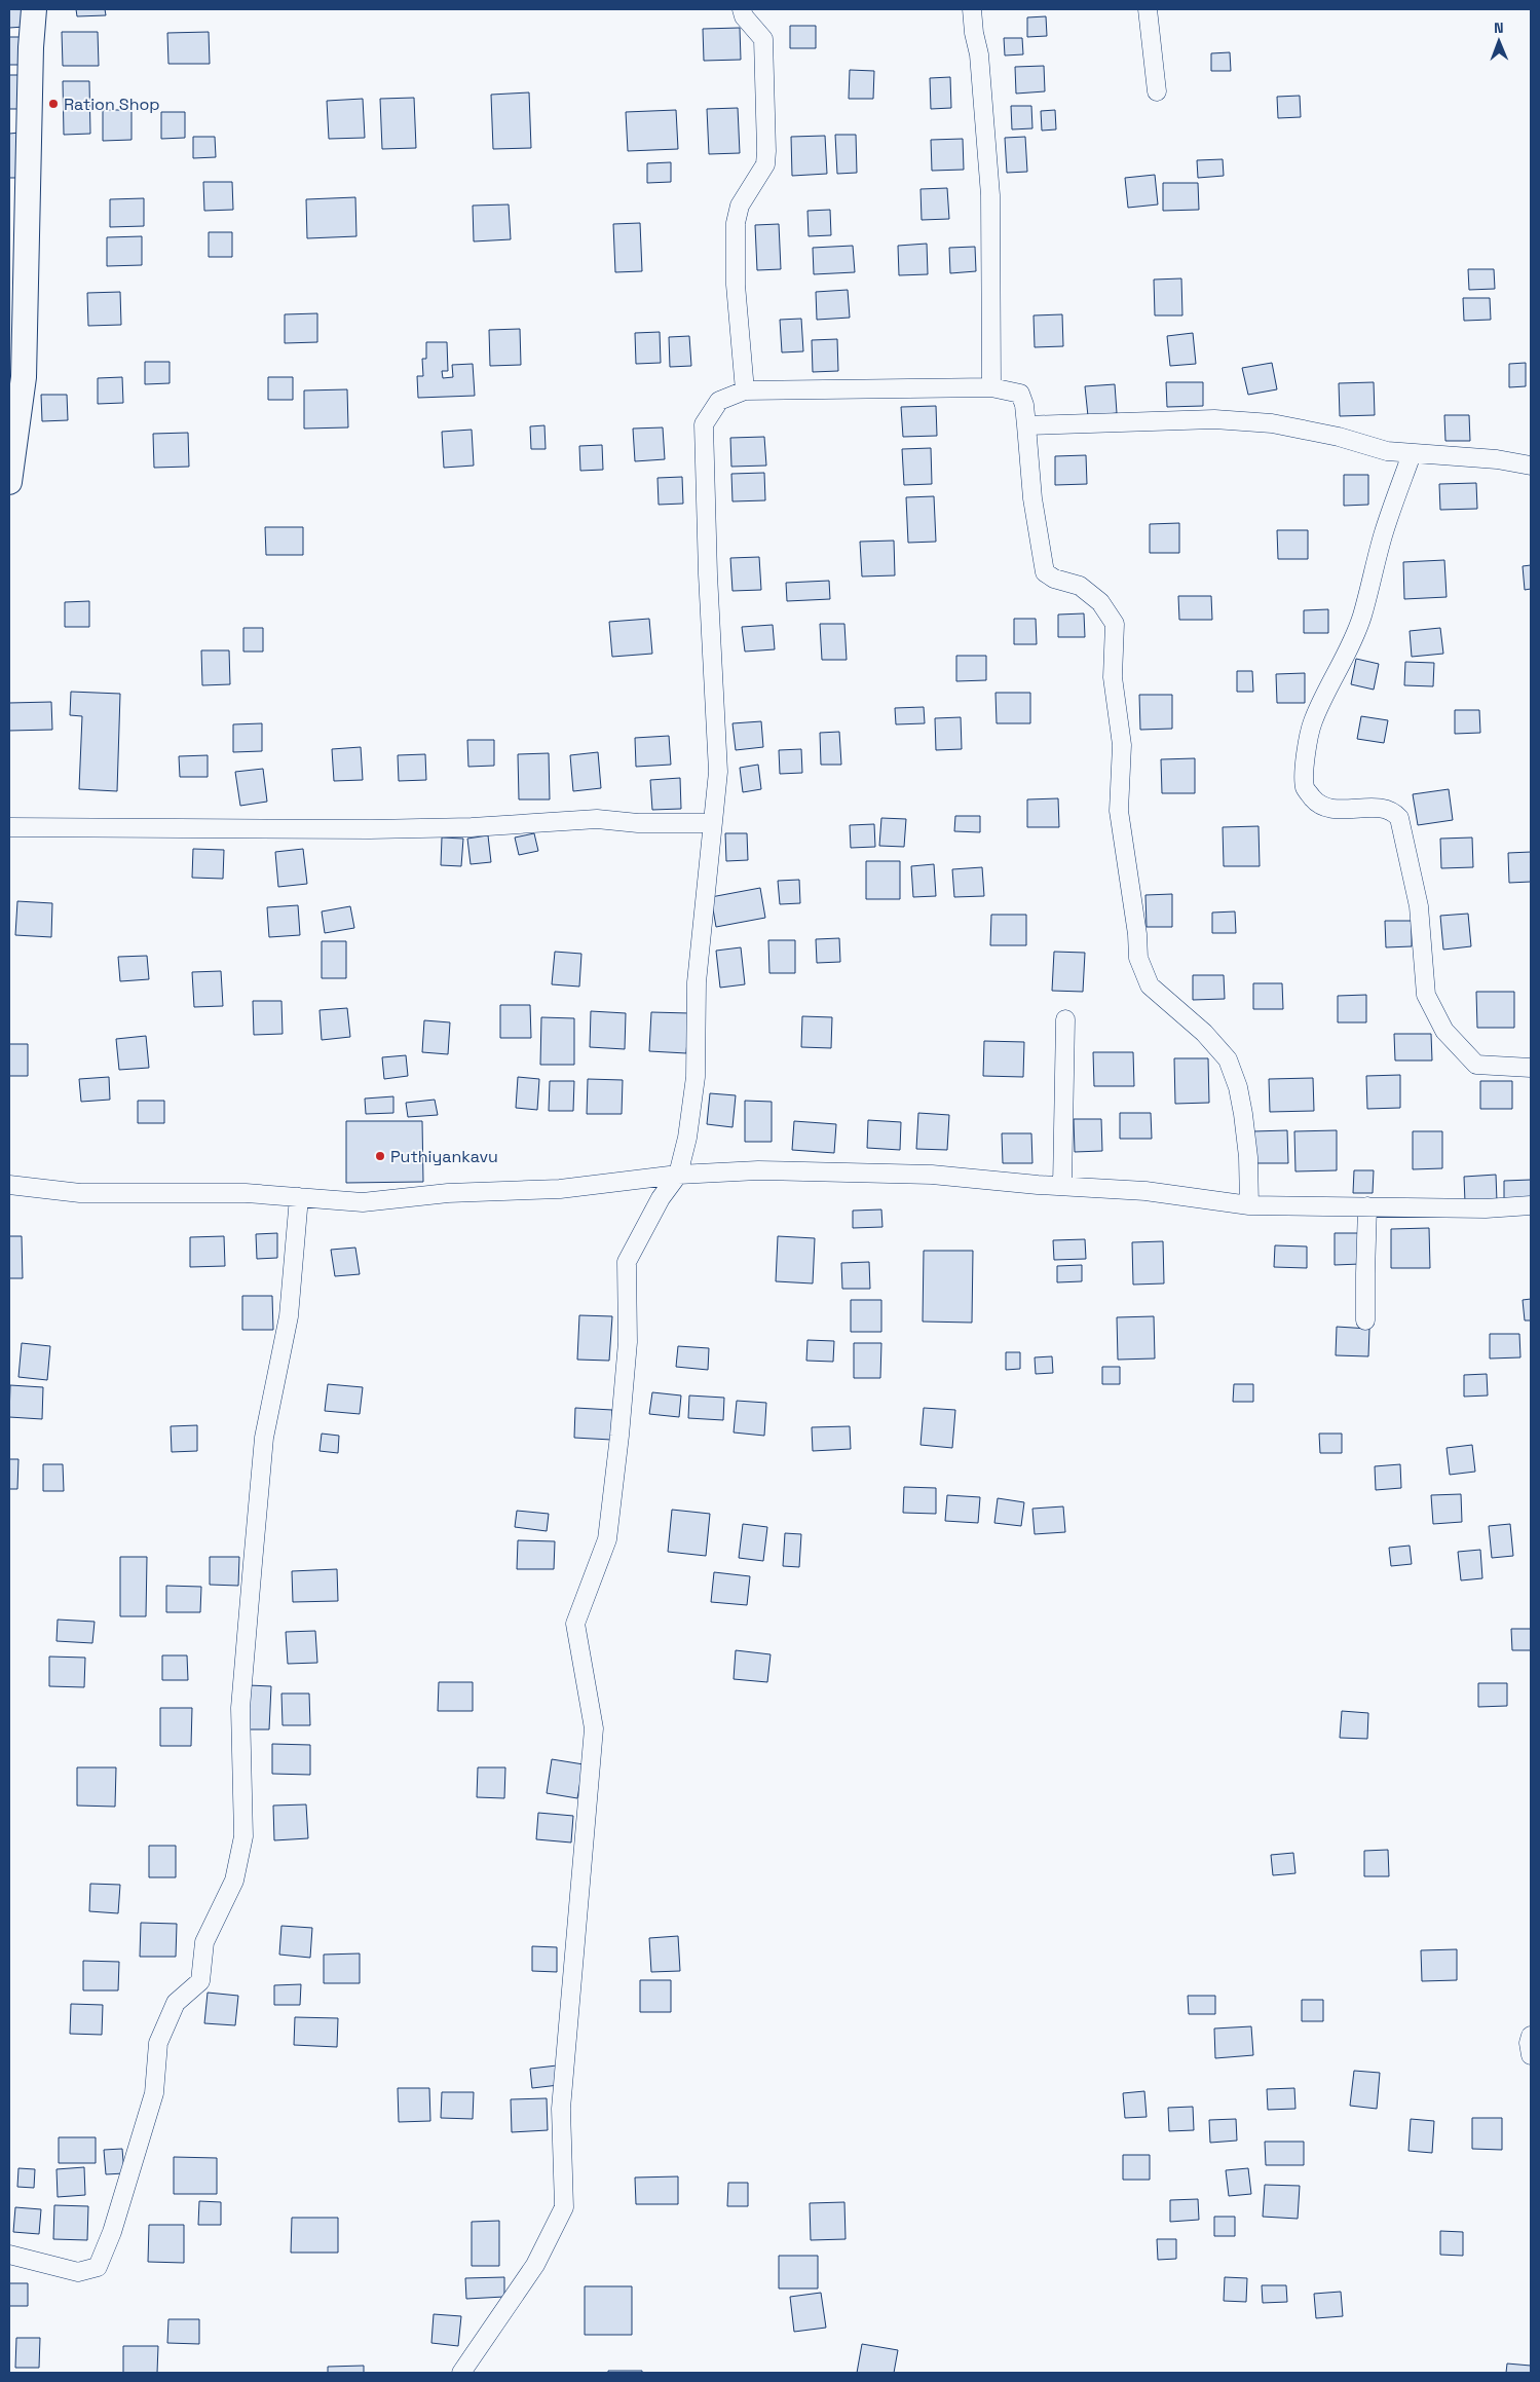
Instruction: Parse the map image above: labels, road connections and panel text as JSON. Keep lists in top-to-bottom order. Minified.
{"places":["Ration Shop","Puthiyankavu"],"north":"top"}
